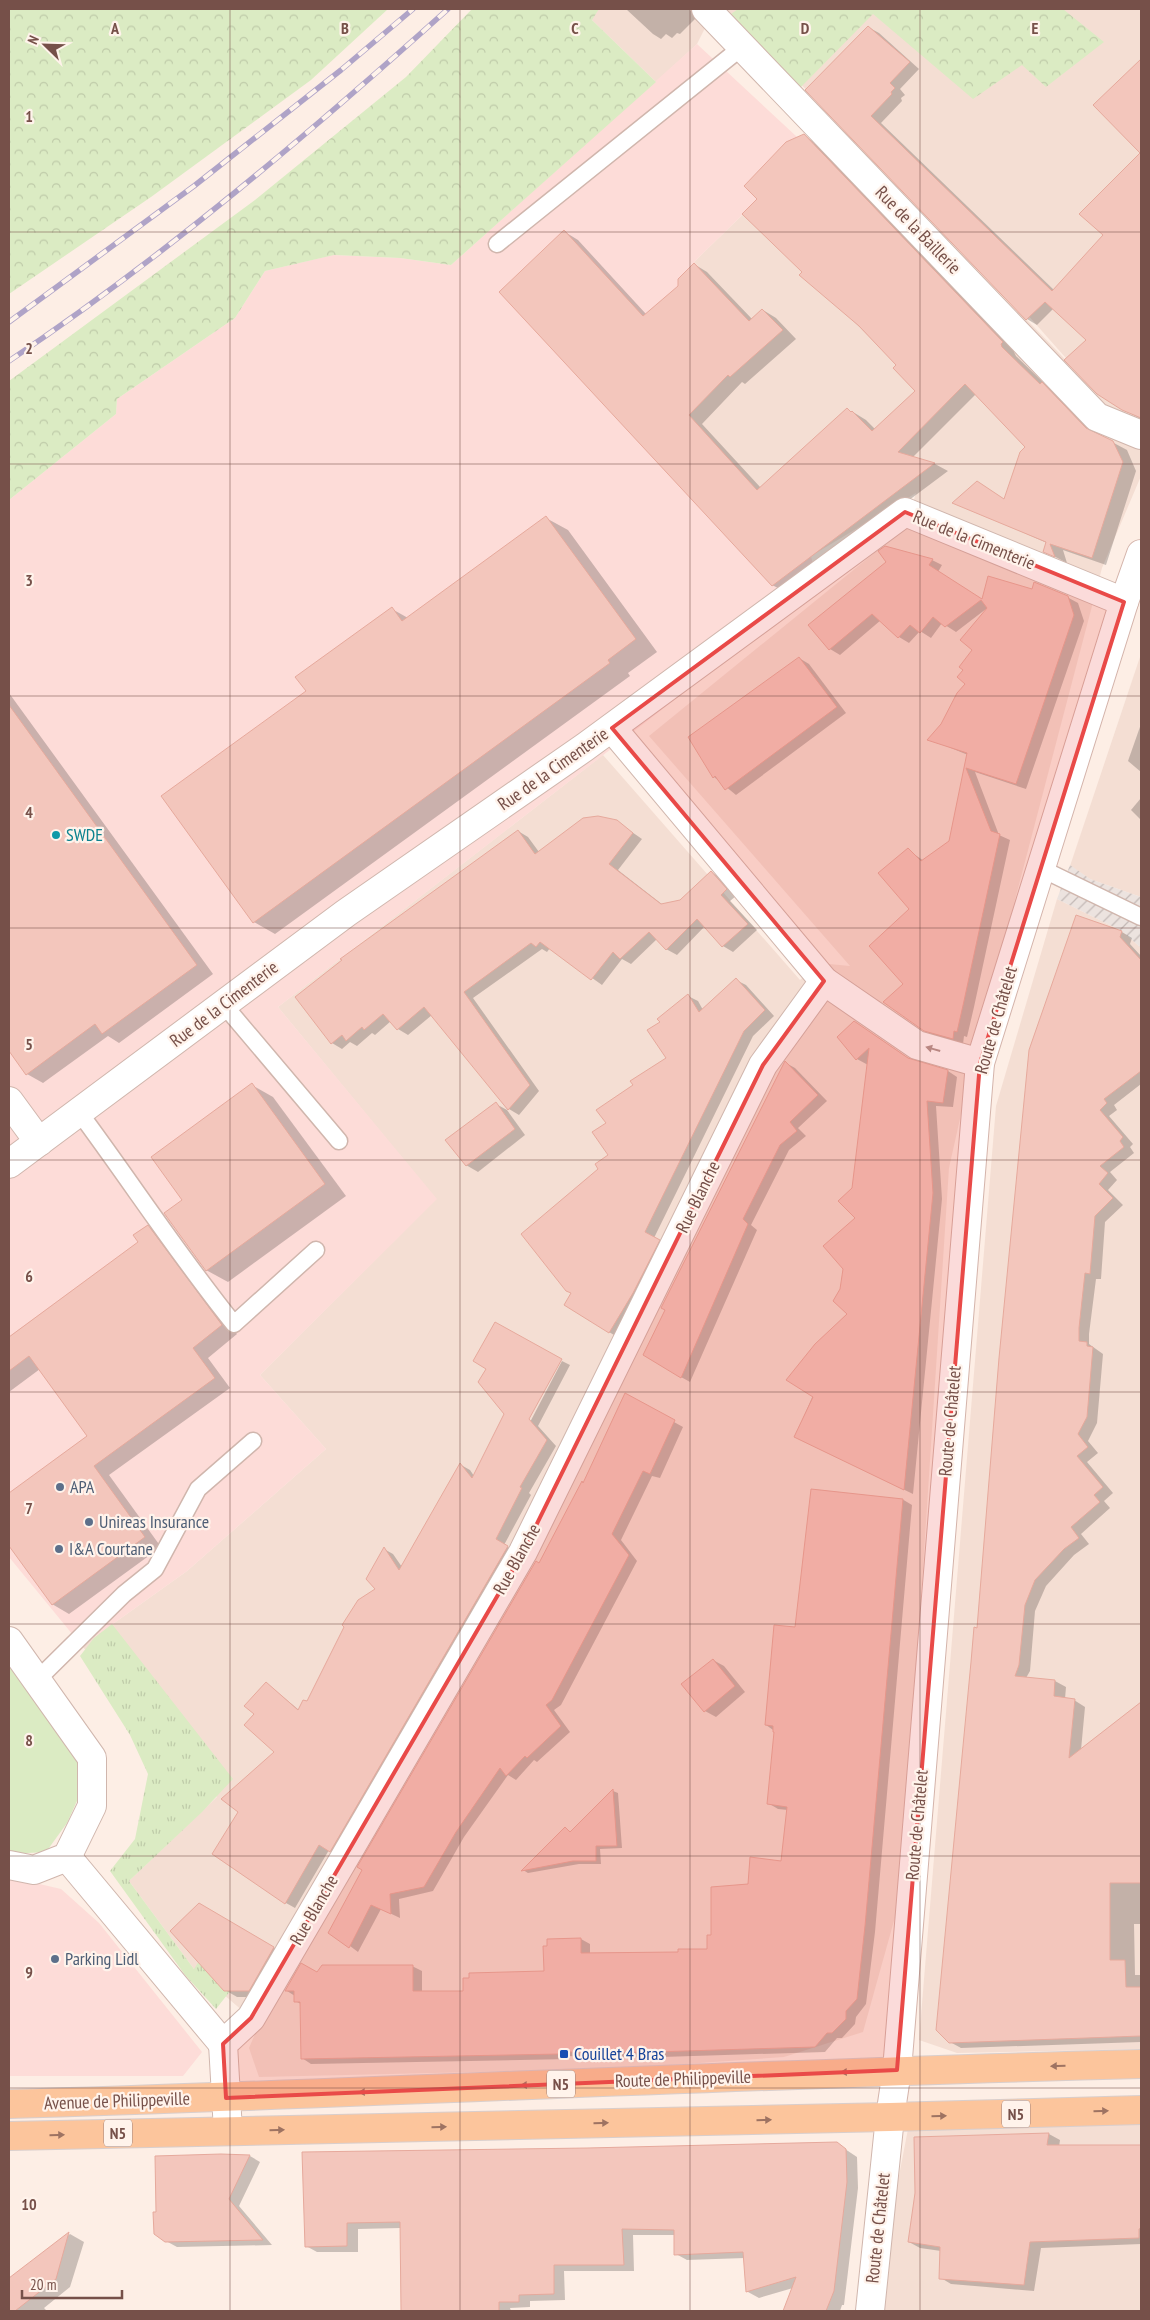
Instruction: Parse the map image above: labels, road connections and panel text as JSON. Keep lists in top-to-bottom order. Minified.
{"streets":{"main road":["Route de Philippeville","N5","Avenue de Philippeville"],"street":["Rue de la Baillerie","Rue de la Cimenterie","Route de Châtelet","Rue Blanche"]},"crossings":[["Rue de la Cimenterie","Route de Châtelet"],["Route de Châtelet","Route de Philippeville"],["Route de Châtelet","N5"],["Route de Philippeville","Avenue de Philippeville"],["N5","Avenue de Philippeville"]],"places":{"other":["SWDE","APA","Unireas Insurance","I&A Courtane","Parking Lidl"],"transit":["Couillet 4 Bras"]},"scale_bar":"20 m","north":"top left","grid":{"columns":["A","B","C","D","E"],"rows":["1","2","3","4","5","6","7","8","9","10"]}}
